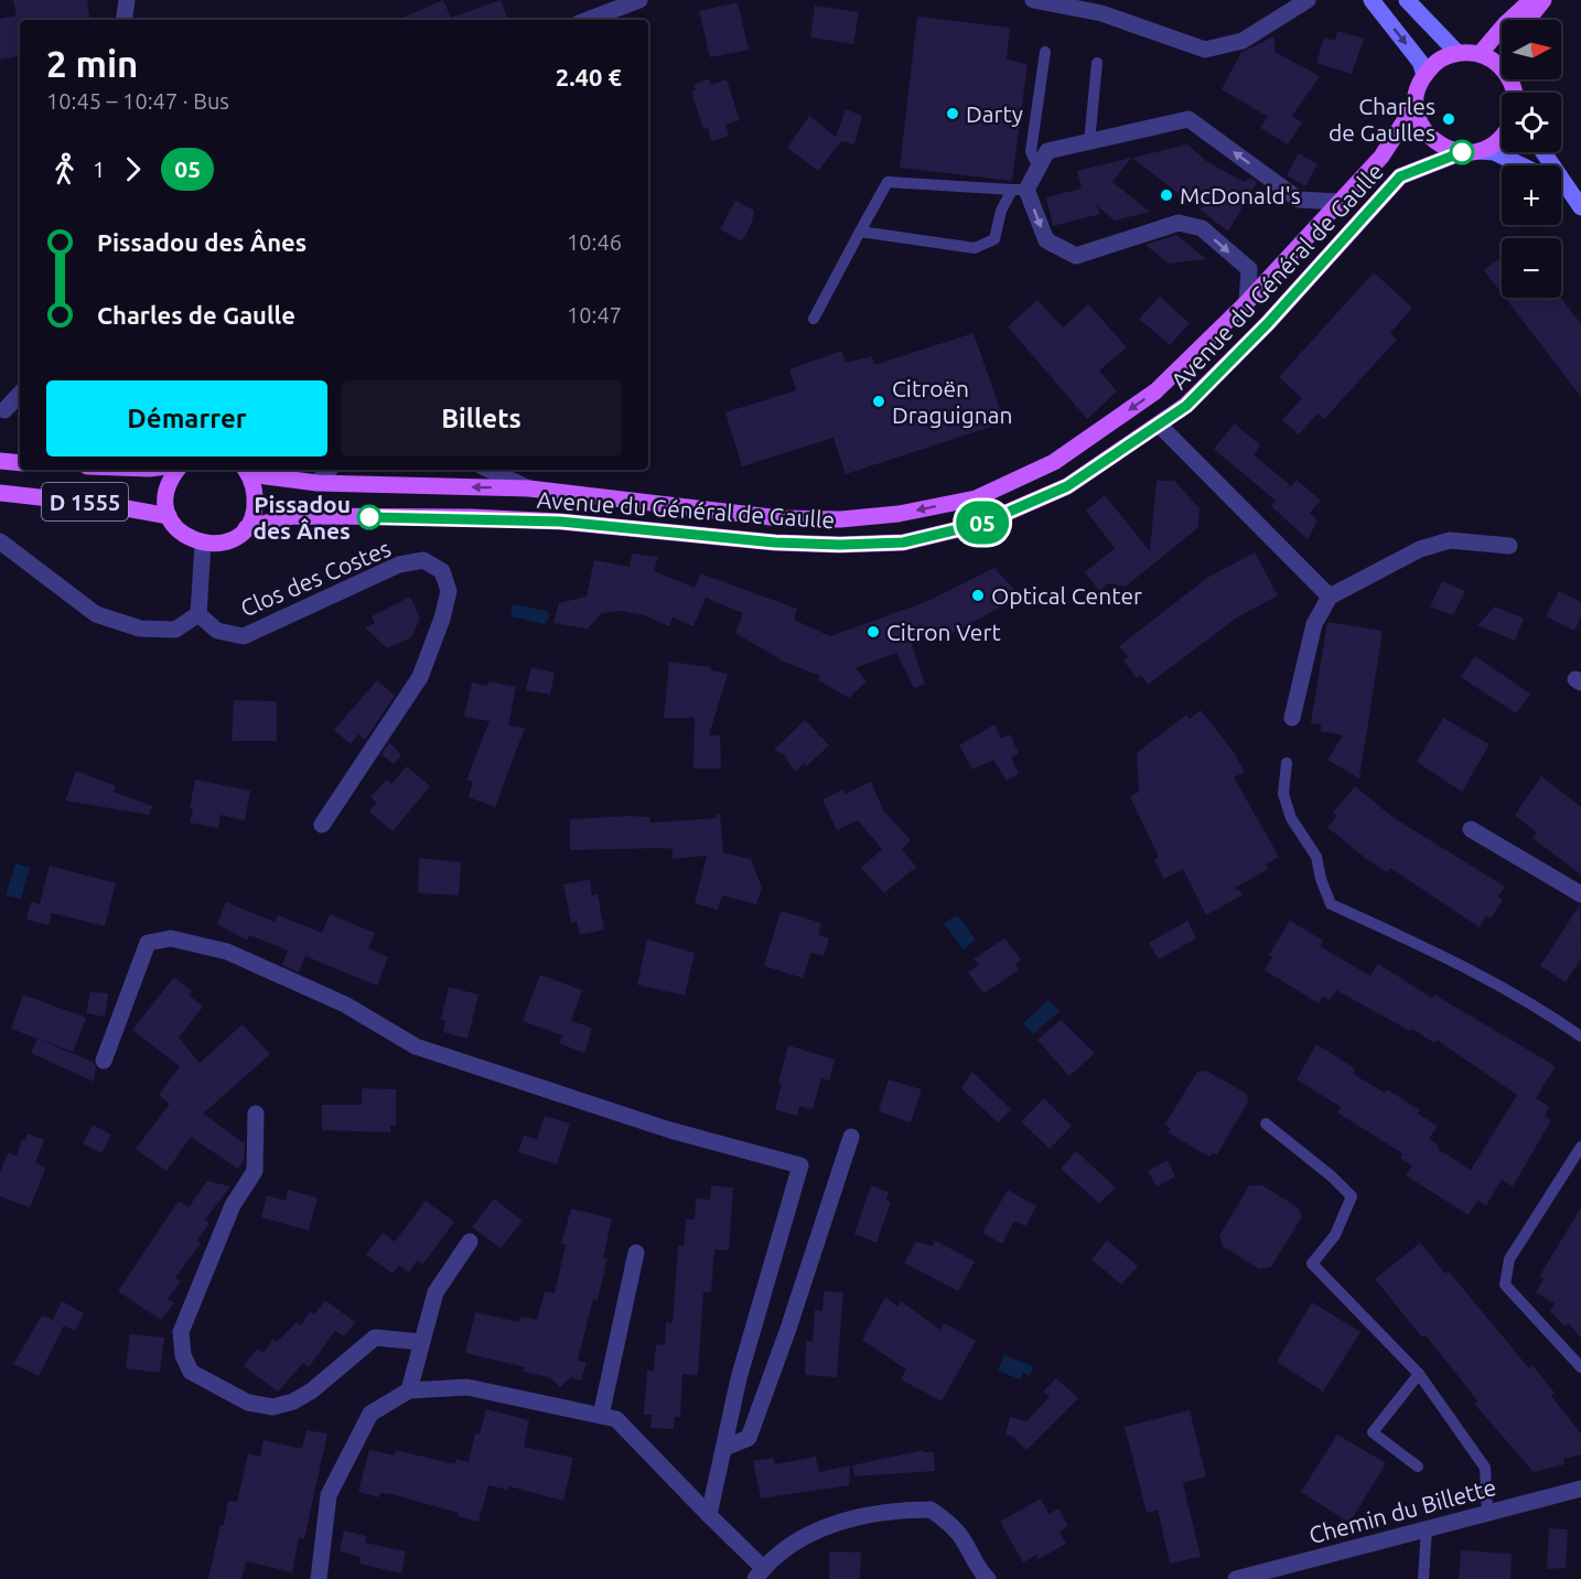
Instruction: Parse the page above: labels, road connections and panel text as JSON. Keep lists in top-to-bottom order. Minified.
{"streets":{"main road":["Avenue du Général de Gaulle","D 1555"],"street":["Clos des Costes","Chemin du Billette"]},"places":["Darty","Charles de Gaulles","McDonald's","Citroën Draguignan","Pissadou des Ânes","Optical Center","Citron Vert"],"lines":["bus line 05"],"north":"right","page":{"on_map":"05","map_buttons":["+","−"],"heading":["2 min","10:45 – 10:47 · Bus","2.40 €"],"legs":["1","05"],"list":[{"name":"Pissadou des Ânes","value":"10:46"},{"name":"Charles de Gaulle","value":"10:47"}],"buttons":["Démarrer","Billets"]}}
